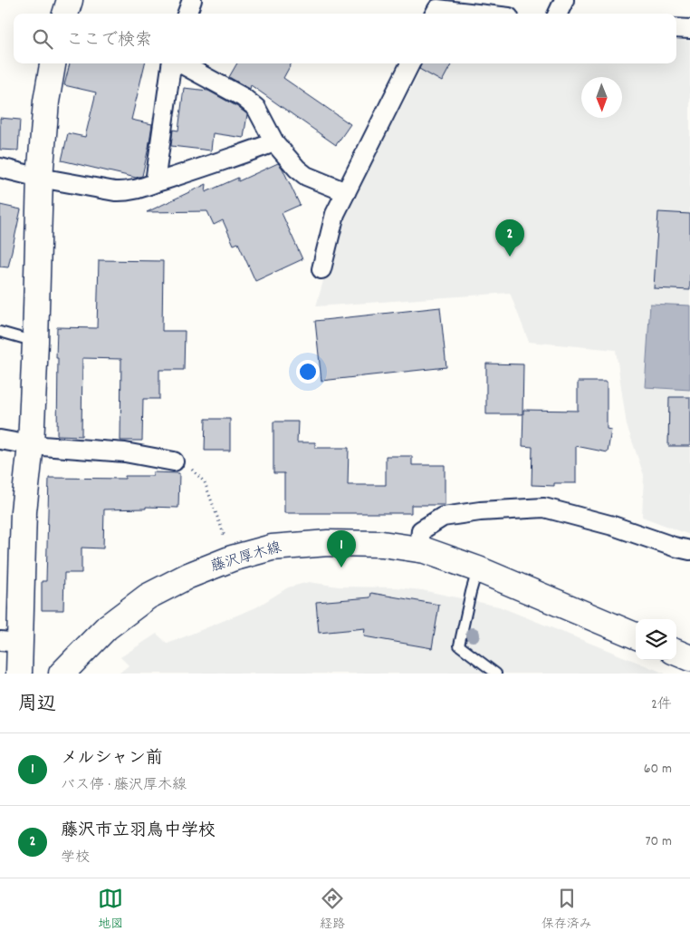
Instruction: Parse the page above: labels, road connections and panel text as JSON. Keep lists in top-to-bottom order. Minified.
{"streets":{"main road":["藤沢厚木線"]},"north":"bottom","page":{"search":"ここで検索","pins":["2","1"],"heading":["周辺","2件"],"list":[{"mark":"1","name":"メルシャン前","note":"バス停 · 藤沢厚木線","value":"60 m"},{"mark":"2","name":"藤沢市立羽鳥中学校","note":"学校","value":"70 m"}],"nav":["地図","経路","保存済み"]}}
